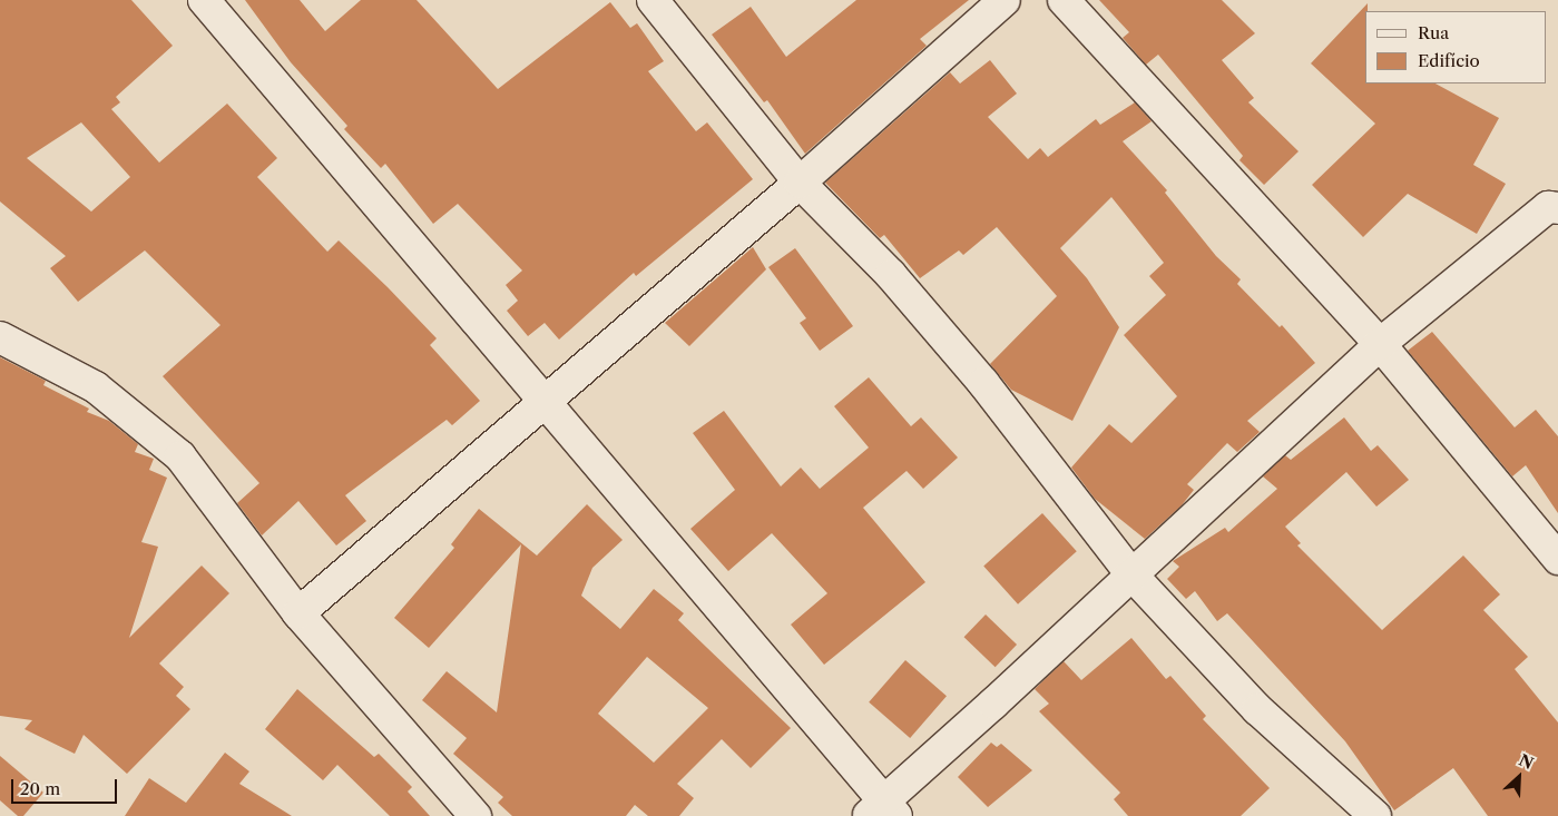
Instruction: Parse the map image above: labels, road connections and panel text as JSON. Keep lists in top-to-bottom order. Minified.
{"legend":["Rua","Edifício"],"scale_bar":"20 m","north":"top right"}
